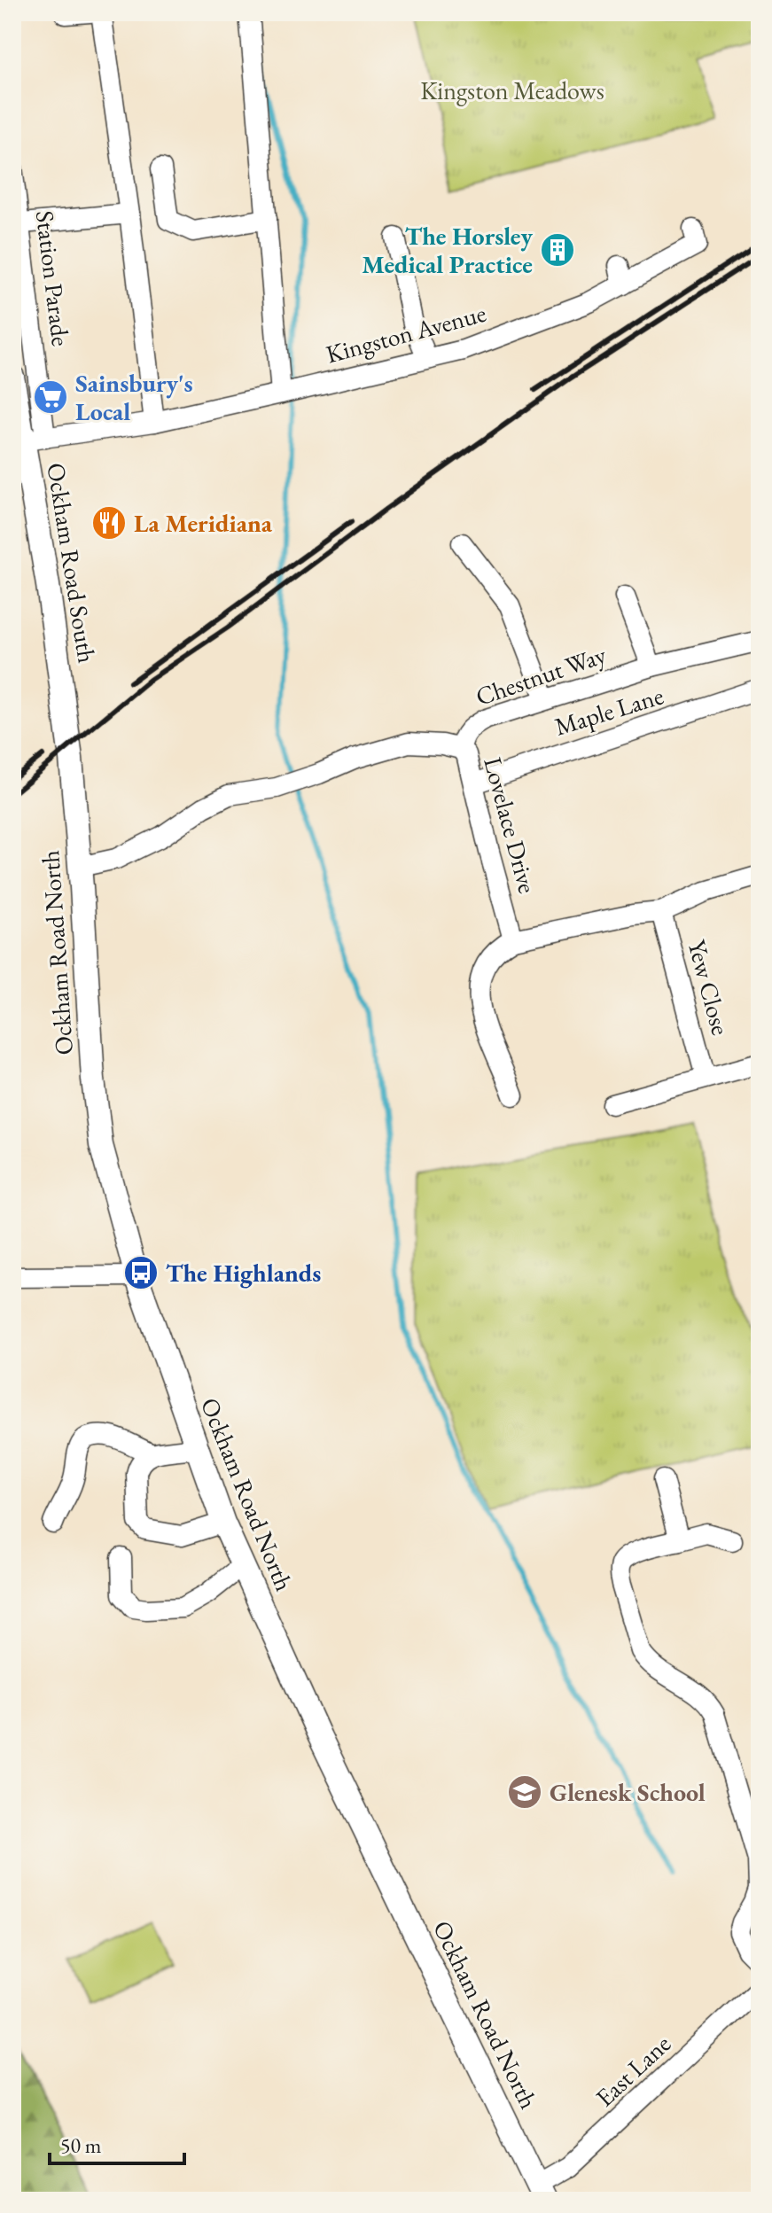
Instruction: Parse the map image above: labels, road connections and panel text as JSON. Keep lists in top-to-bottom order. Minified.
{"streets":{"main road":["Ockham Road South","Ockham Road North"],"street":["Station Parade","Kingston Avenue","Chestnut Way","Maple Lane","Lovelace Drive","Yew Close","East Lane"]},"crossings":[["Station Parade","Kingston Avenue"],["Station Parade","Ockham Road South"],["Kingston Avenue","Ockham Road South"],["Ockham Road South","Ockham Road North"],["Chestnut Way","Lovelace Drive"],["Maple Lane","Lovelace Drive"],["Lovelace Drive","Ockham Road North"],["Ockham Road North","East Lane"]],"parks":["Kingston Meadows"],"places":{"building":["The Horsley Medical Practice"],"supermarket":["Sainsbury's Local"],"restaurant":["La Meridiana"],"bus stop":["The Highlands"],"school or university":["Glenesk School"]},"scale_bar":"50 m"}
